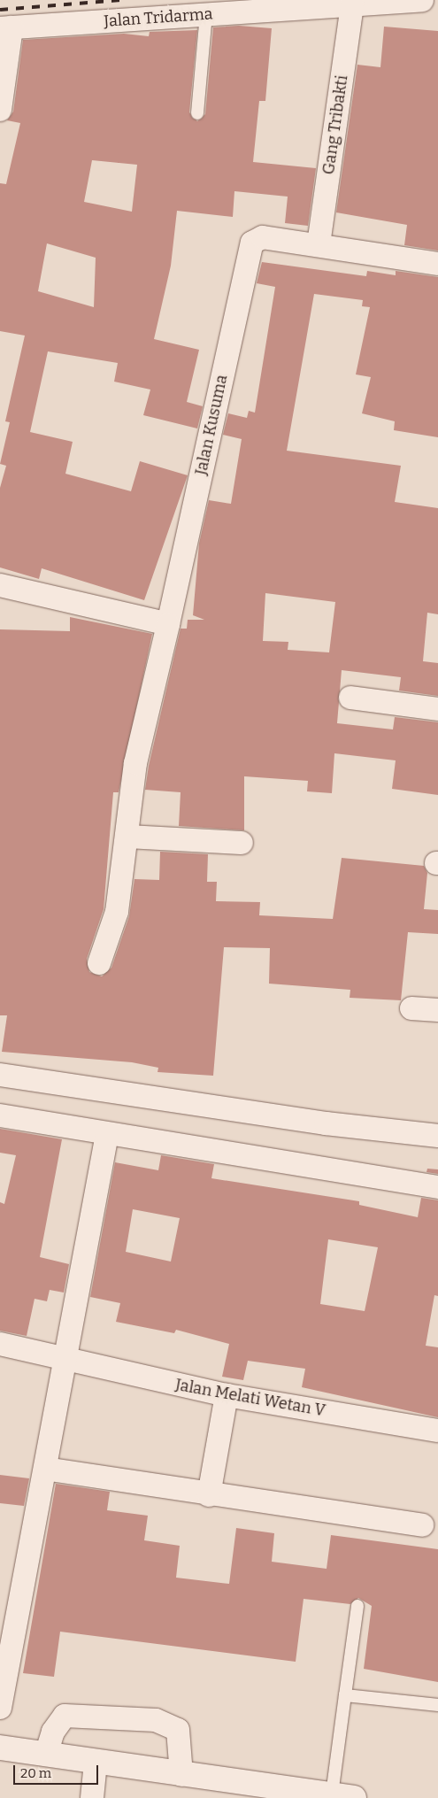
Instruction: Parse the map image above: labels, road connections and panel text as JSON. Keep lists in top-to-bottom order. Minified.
{"streets":{"street":["Jalan Tridarma","Gang Tribakti","Jalan Kusuma","Jalan Melati Wetan V"]},"crossings":[["Jalan Tridarma","Gang Tribakti"],["Gang Tribakti","Jalan Kusuma"]],"scale_bar":"20 m"}
